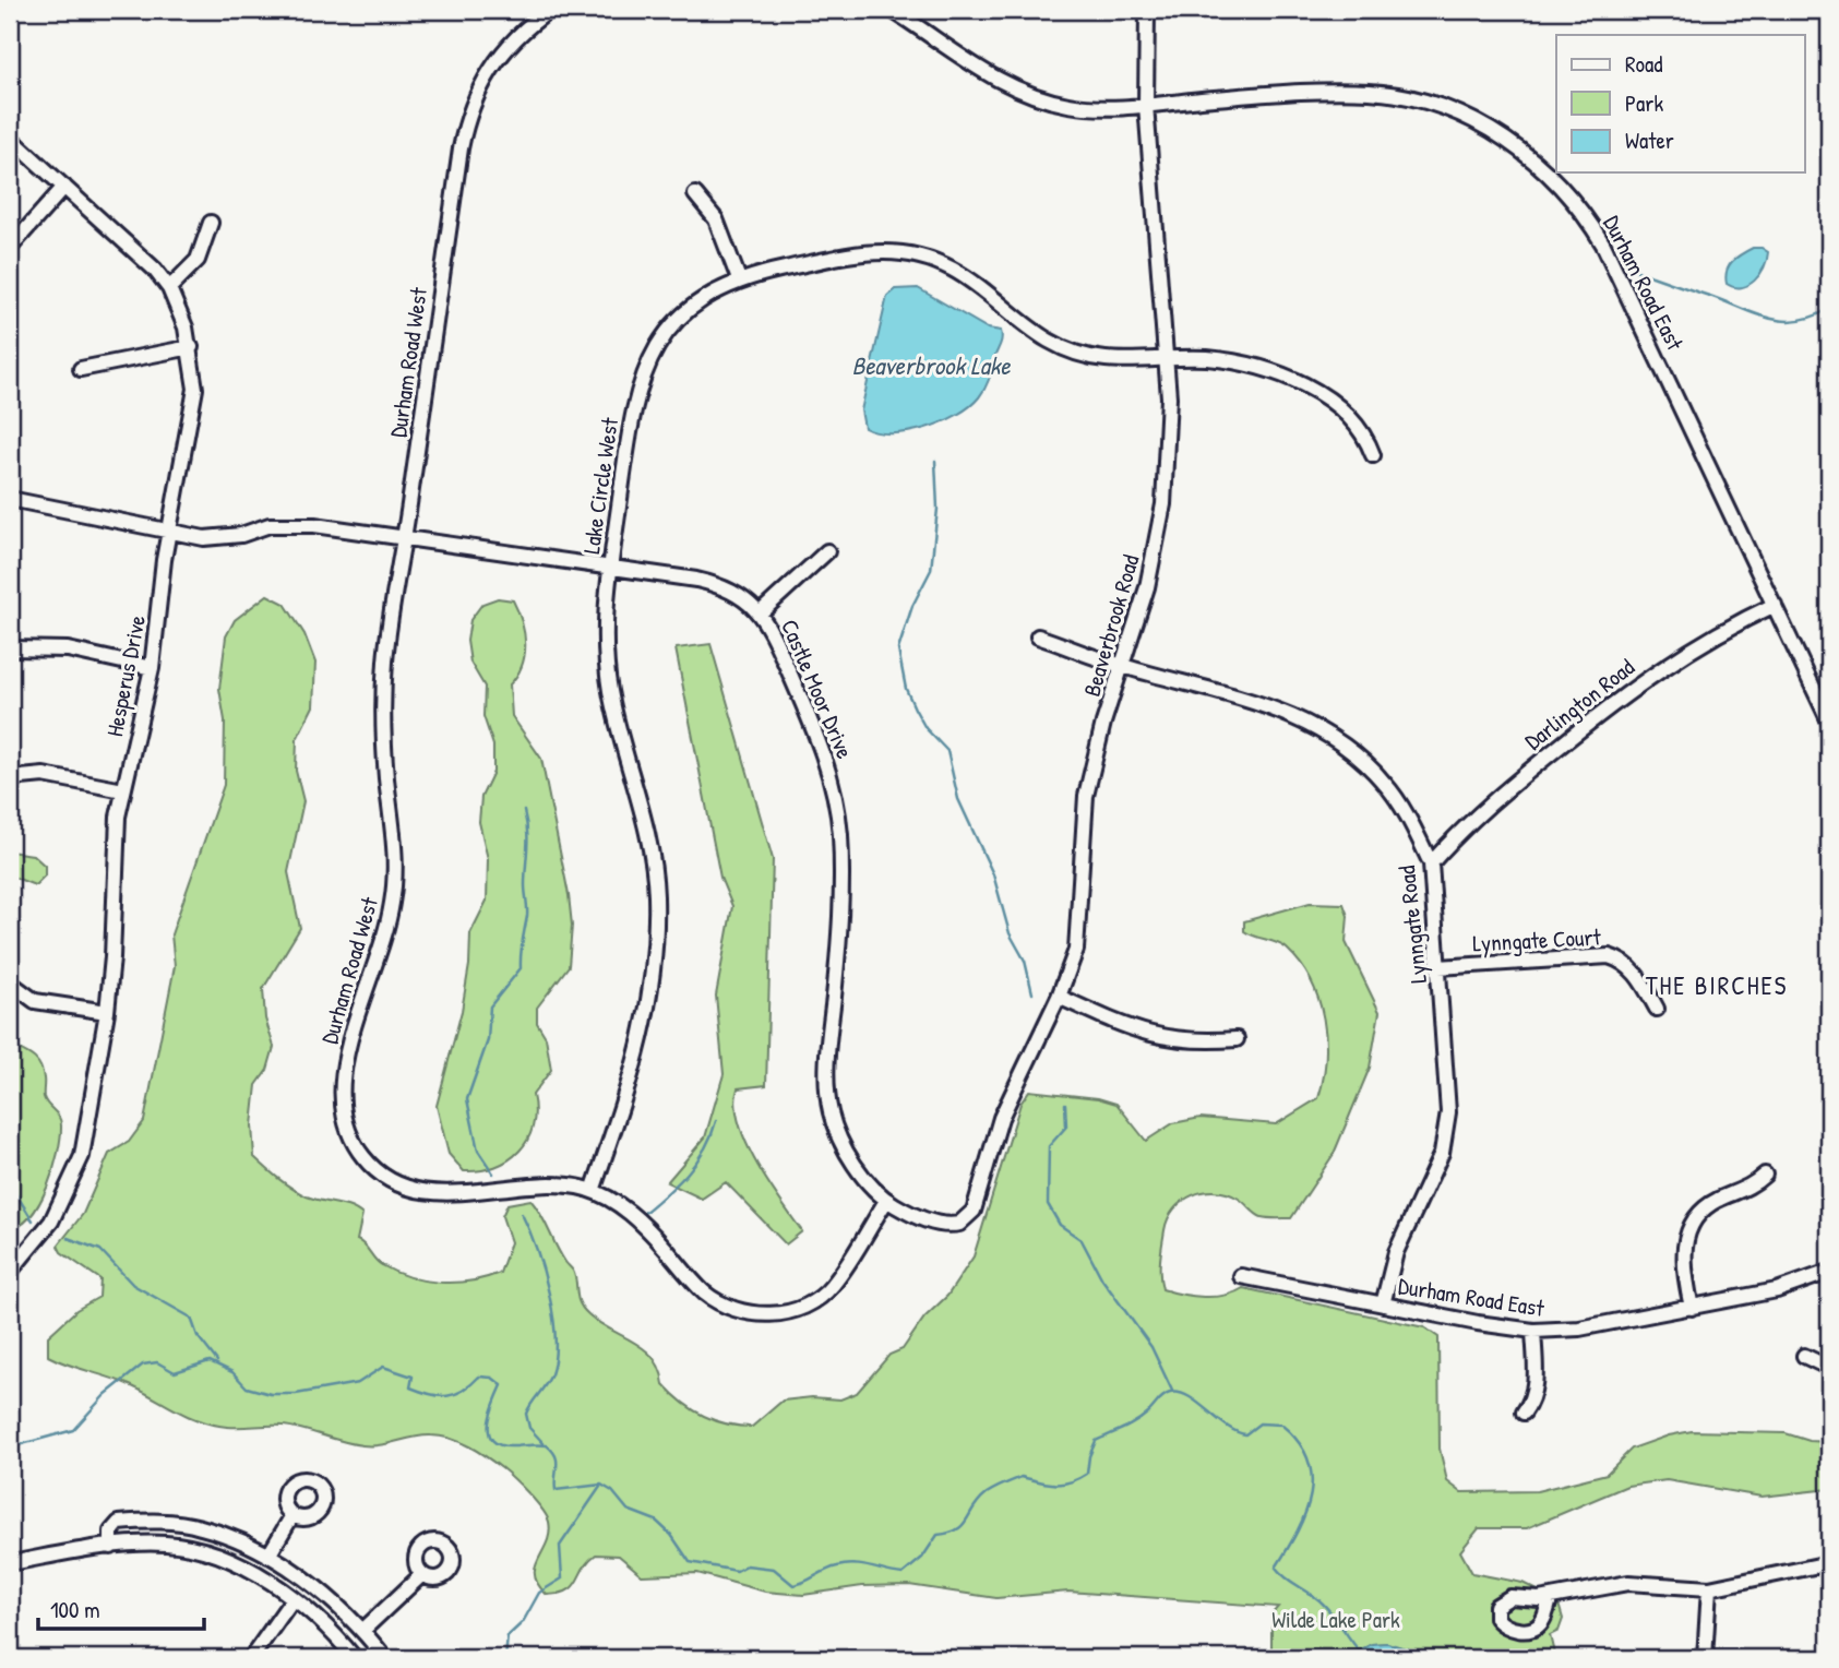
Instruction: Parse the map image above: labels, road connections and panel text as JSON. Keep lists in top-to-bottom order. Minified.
{"streets":{"street":["Durham Road East","Durham Road West","Lake Circle West","Beaverbrook Road","Hesperus Drive","Castle Moor Drive","Darlington Road","Lynngate Road","Lynngate Court"]},"crossings":[["Durham Road East","Beaverbrook Road"],["Durham Road East","Darlington Road"],["Durham Road East","Lynngate Road"],["Durham Road West","Lake Circle West"],["Durham Road West","Castle Moor Drive"],["Lake Circle West","Beaverbrook Road"],["Lake Circle West","Castle Moor Drive"],["Beaverbrook Road","Castle Moor Drive"],["Beaverbrook Road","Lynngate Road"],["Hesperus Drive","Castle Moor Drive"],["Darlington Road","Lynngate Road"],["Lynngate Road","Lynngate Court"]],"districts":["THE BIRCHES"],"water":["Beaverbrook Lake"],"parks":["Wilde Lake Park"],"legend":["Road","Park","Water"],"scale_bar":"100 m"}
